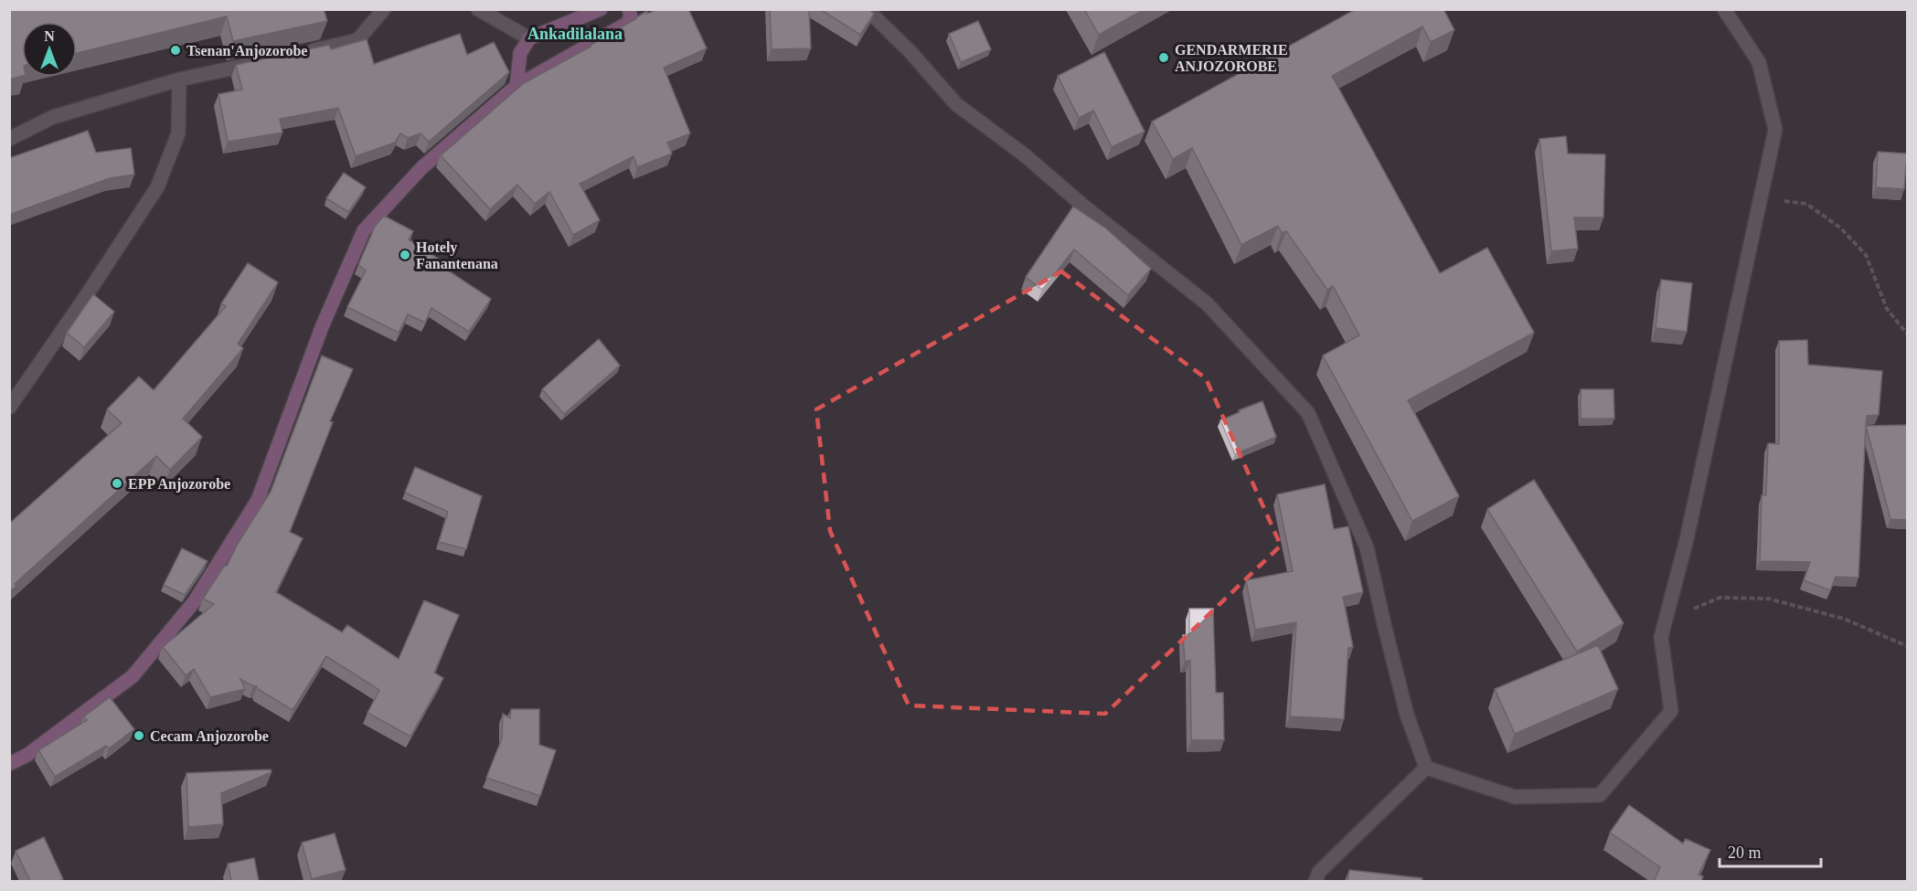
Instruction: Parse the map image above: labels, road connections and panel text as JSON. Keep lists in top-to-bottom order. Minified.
{"districts":["Ankadilalana"],"places":["Tsenan'Anjozorobe","GENDARMERIE ANJOZOROBE","Hotely Fanantenana","EPP Anjozorobe","Cecam Anjozorobe"],"scale_bar":"20 m","north":"top"}
